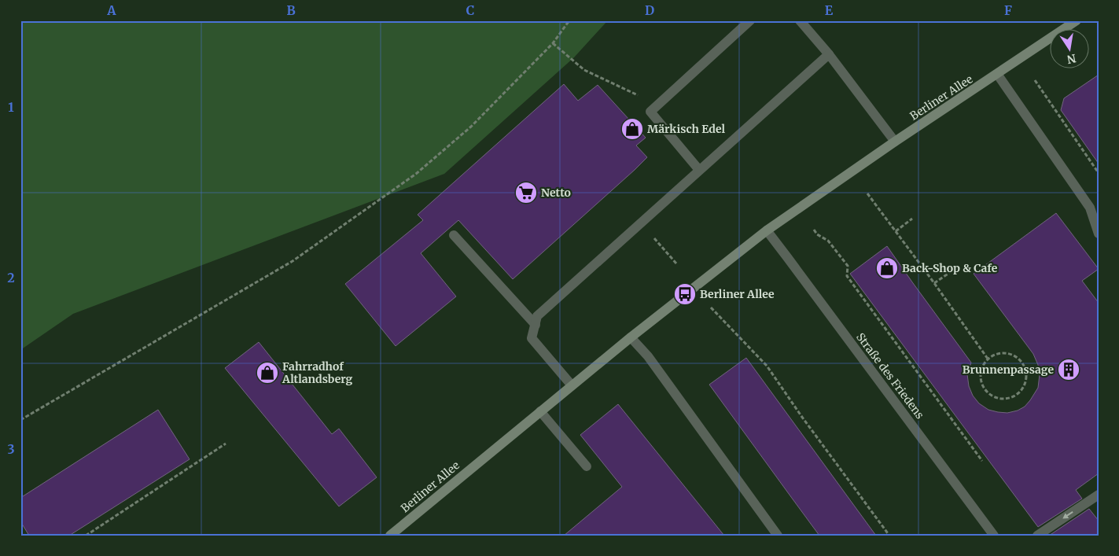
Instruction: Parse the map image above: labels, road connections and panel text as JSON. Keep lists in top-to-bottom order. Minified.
{"streets":{"street":["Berliner Allee","Straße des Friedens"]},"crossings":[["Berliner Allee","Straße des Friedens"]],"places":{"shop":["Märkisch Edel","Back-Shop & Cafe","Fahrradhof Altlandsberg"],"supermarket":["Netto"],"bus stop":["Berliner Allee"],"building":["Brunnenpassage"]},"north":"bottom","grid":{"columns":["A","B","C","D","E","F"],"rows":["1","2","3"]}}
